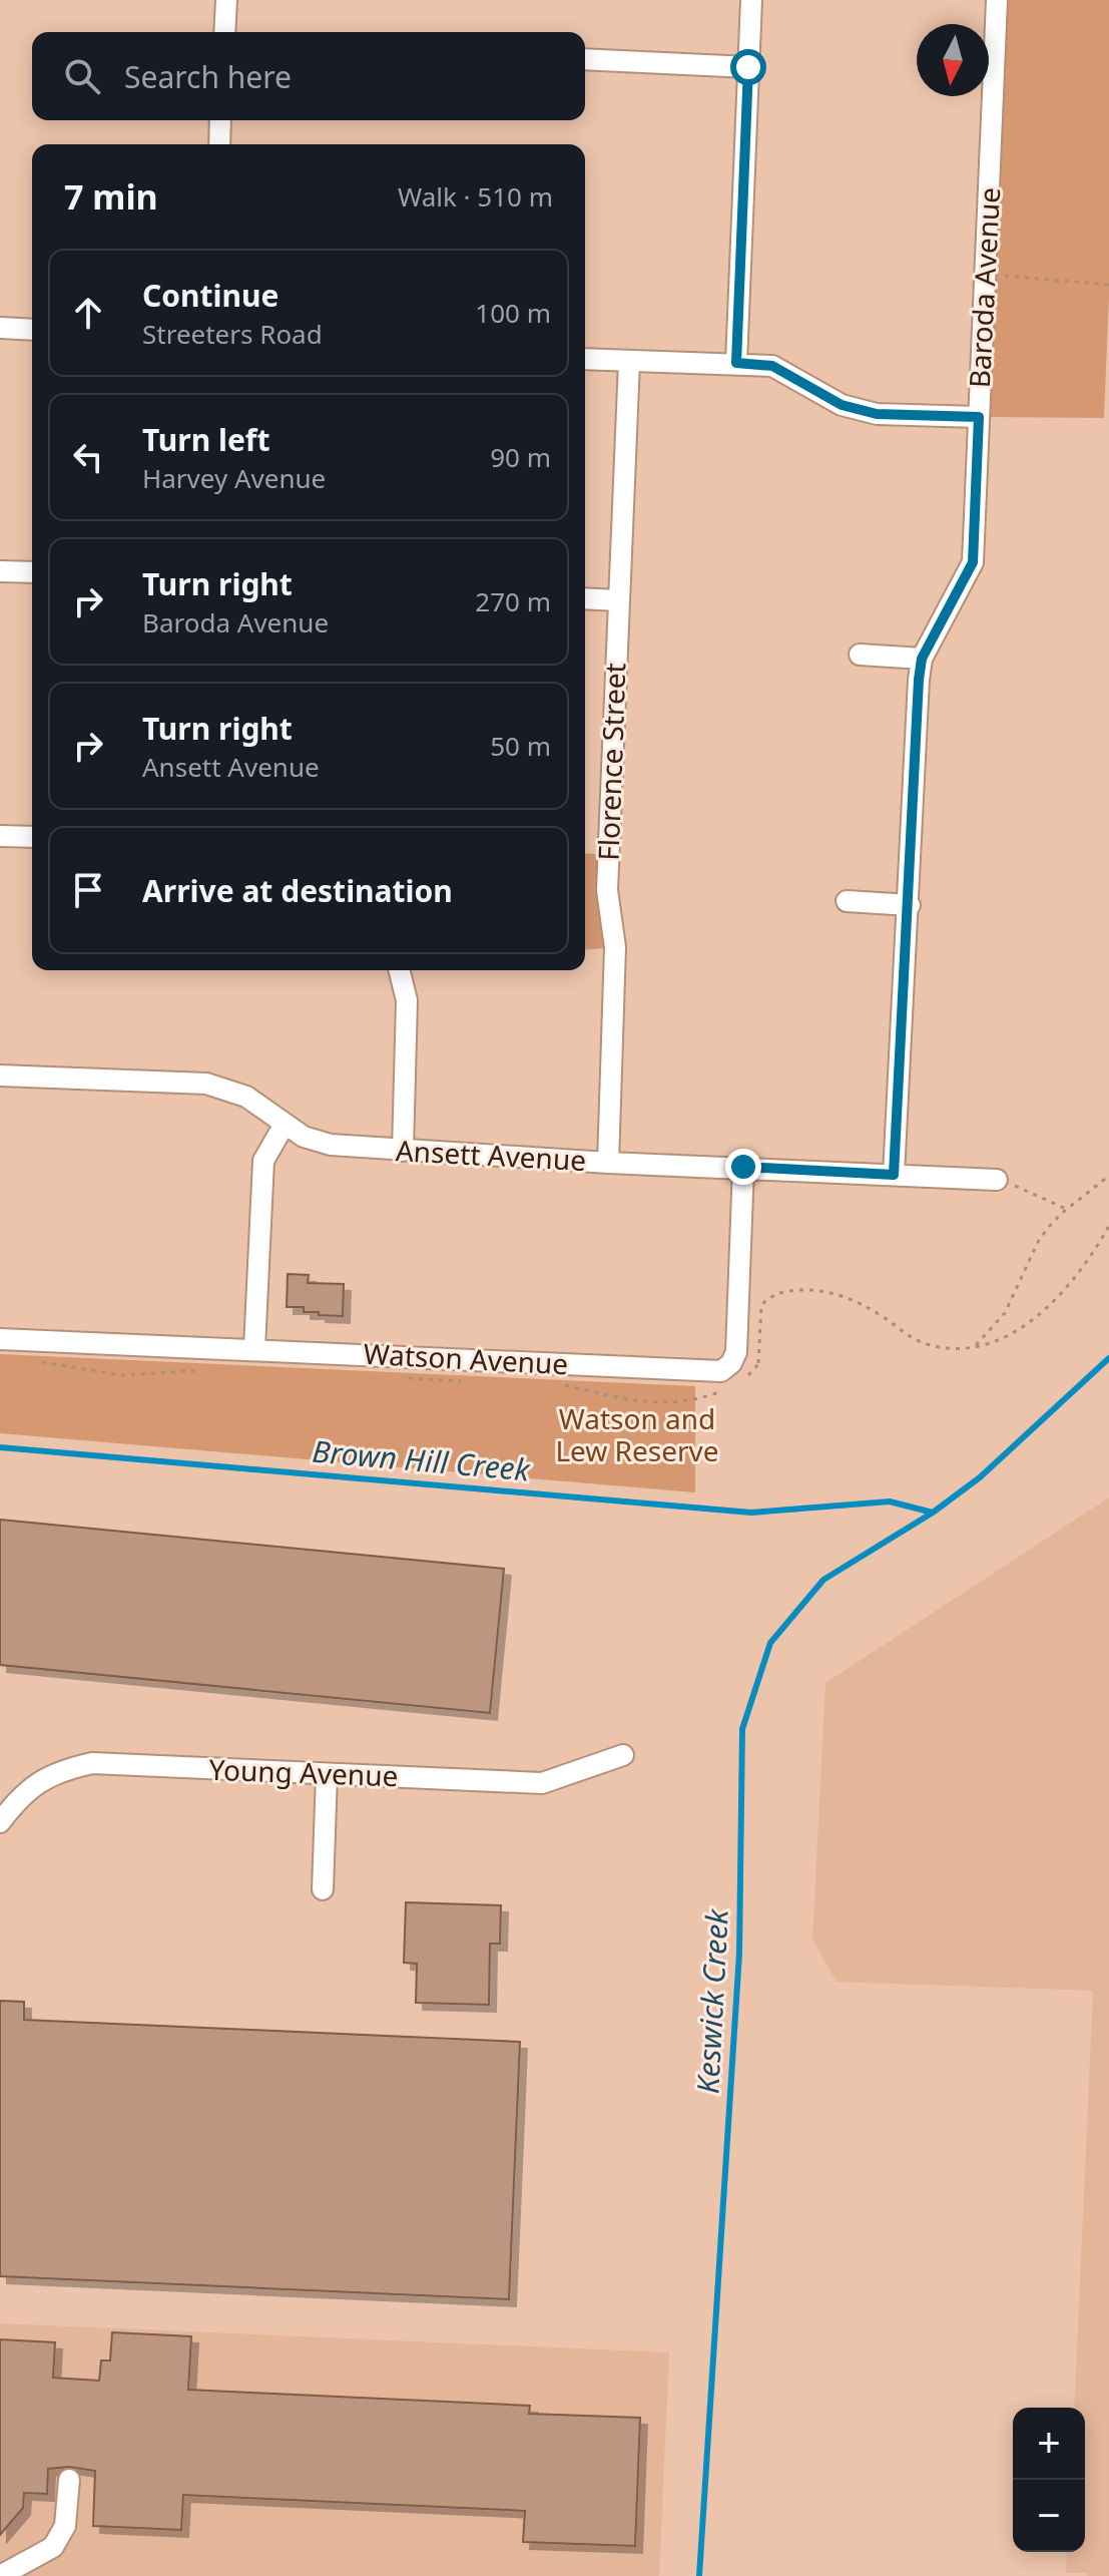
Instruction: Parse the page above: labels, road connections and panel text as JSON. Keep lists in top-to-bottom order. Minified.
{"streets":{"street":["Baroda Avenue","Florence Street","Ansett Avenue","Watson Avenue","Young Avenue"]},"crossings":[["Baroda Avenue","Ansett Avenue"],["Florence Street","Ansett Avenue"]],"water":["Brown Hill Creek","Keswick Creek"],"parks":["Watson and Lew Reserve"],"north":"bottom","page":{"search":"Search here","heading":["7 min","Walk · 510 m"],"list":[["Continue","Streeters Road","100 m"],["Turn left","Harvey Avenue","90 m"],["Turn right","Baroda Avenue","270 m"],["Turn right","Ansett Avenue","50 m"],"Arrive at destination"],"map_buttons":["+","−"]}}
